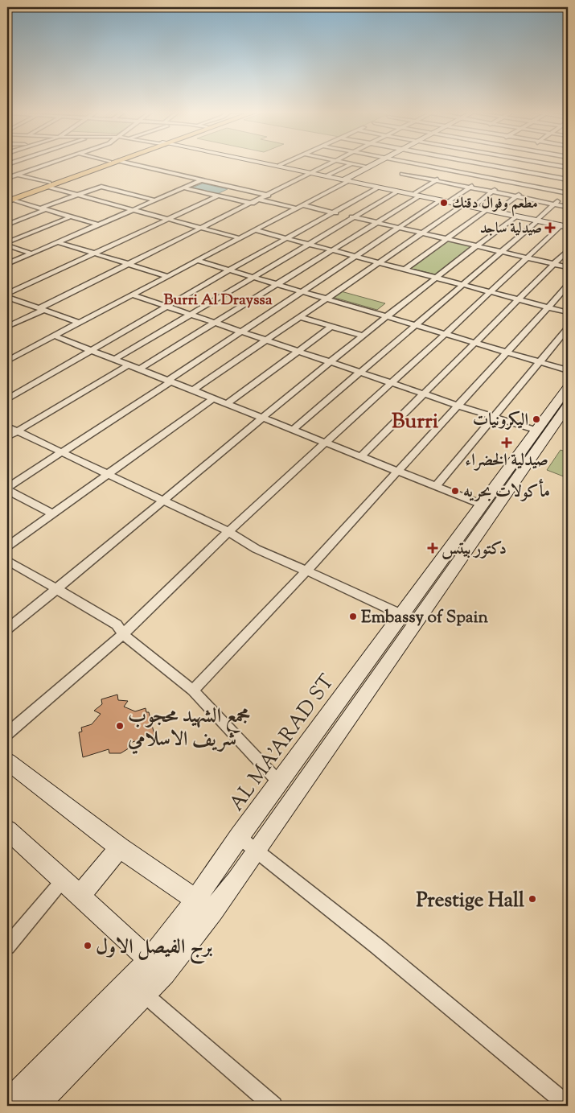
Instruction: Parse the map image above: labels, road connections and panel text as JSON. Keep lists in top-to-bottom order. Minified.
{"streets":{"main road":["AL MA'ARAD ST"]},"districts":["Burri Al Drayssa","Burri"],"places":{"other":["مطعم وفوال دقنك","اليكرونيات","مأكولات بحريه","Embassy of Spain","مجمع الشهيد محجوب شريف الاسلامي","Prestige Hall","برج الفيصل الاول"],"health":["صيدلية ساجد","صيدلية الخضراء","دكتور بيتس"]}}
